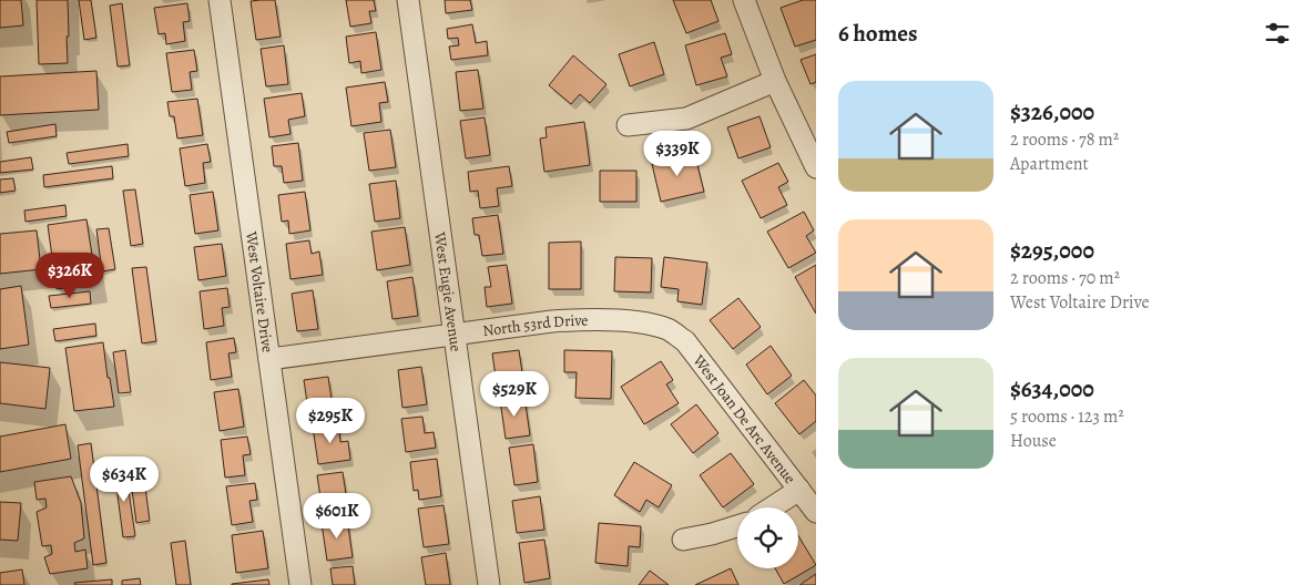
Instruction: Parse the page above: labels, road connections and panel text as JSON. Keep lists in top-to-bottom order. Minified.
{"streets":{"street":["West Voltaire Drive","West Eugie Avenue","North 53rd Drive","West Joan De Arc Avenue"]},"crossings":[["West Voltaire Drive","North 53rd Drive"],["West Eugie Avenue","North 53rd Drive"],["North 53rd Drive","West Joan De Arc Avenue"]],"page":{"heading":"6 homes","list":[{"name":"$326,000","note":"2 rooms · 78 m² · Apartment"},{"name":"$295,000","note":"2 rooms · 70 m² · West Voltaire Drive"},{"name":"$634,000","note":"5 rooms · 123 m² · House"}],"price":["$339K","$326K","$529K","$295K","$634K","$601K"]}}
